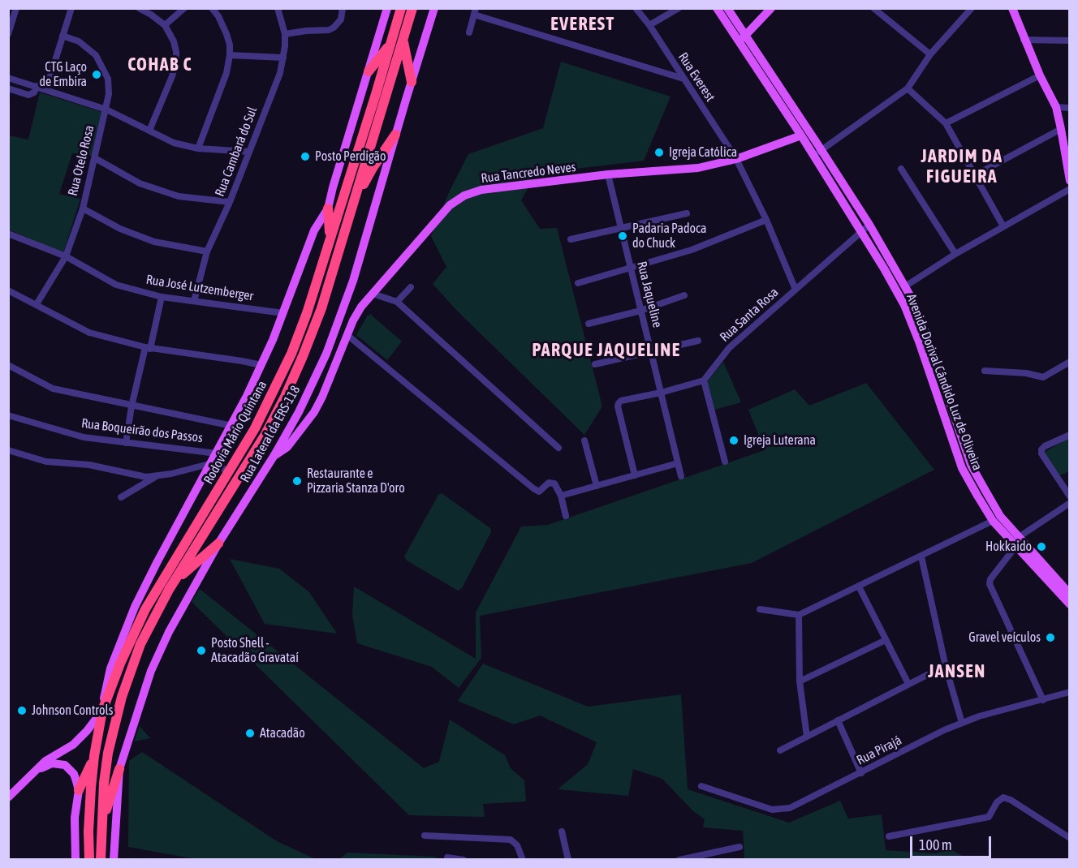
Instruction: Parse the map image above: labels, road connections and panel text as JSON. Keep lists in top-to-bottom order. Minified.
{"streets":{"highway":["Rodovia Mário Quintana"],"main road":["Rua Tancredo Neves","Avenida Dorival Cândido Luz de Oliveira","Rua Lateral da ERS-118"],"street":["Rua Everest","Rua Cambará do Sul","Rua Otelo Rosa","Rua José Lutzemberger","Rua Jaqueline","Rua Santa Rosa","Rua Boqueirão dos Passos","Rua Pirajá"]},"crossings":[["Rua Everest","Rua Tancredo Neves"],["Rua Everest","Rua Santa Rosa"],["Rua Cambará do Sul","Rua José Lutzemberger"],["Rua Otelo Rosa","Rua José Lutzemberger"],["Rua Tancredo Neves","Rua Jaqueline"],["Rua Tancredo Neves","Avenida Dorival Cândido Luz de Oliveira"],["Rua Tancredo Neves","Rua Lateral da ERS-118"],["Rua Santa Rosa","Avenida Dorival Cândido Luz de Oliveira"]],"districts":["EVEREST","COHAB C","JARDIM DA FIGUEIRA","PARQUE JAQUELINE","JANSEN"],"places":["CTG Laço de Embira","Igreja Católica","Posto Perdigão","Padaria Padoca do Chuck","Igreja Luterana","Restaurante e Pizzaria Stanza D'oro","Hokkaido","Gravel veículos","Posto Shell - Atacadão Gravataí","Johnson Controls","Atacadão"],"scale_bar":"100 m"}
